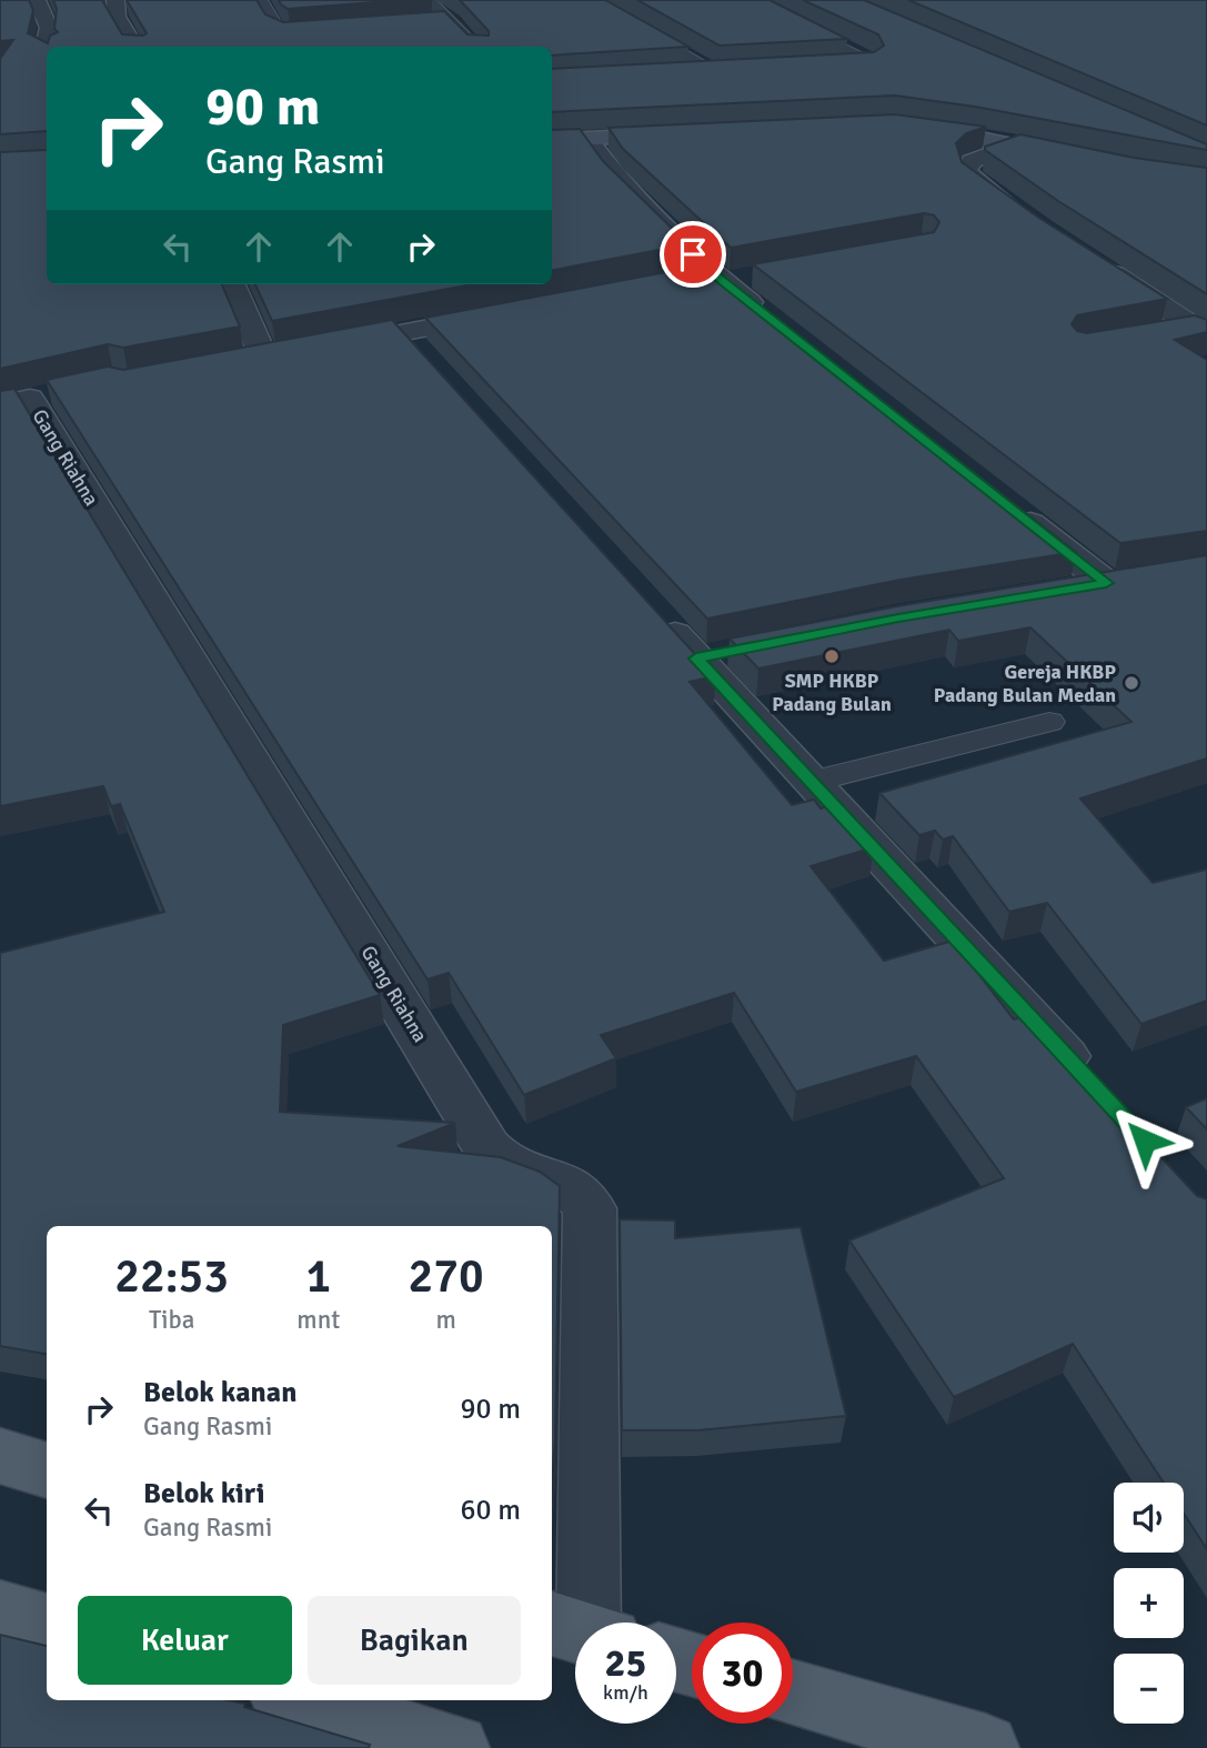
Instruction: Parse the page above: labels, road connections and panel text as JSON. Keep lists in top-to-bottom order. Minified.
{"streets":{"street":["Gang Riahna"]},"places":["SMP HKBP Padang Bulan","Gereja HKBP Padang Bulan Medan"],"page":{"turn":["90 m","Gang Rasmi"],"eta":["22:53","Tiba","1","mnt","270","m"],"list":[{"name":"Belok kanan","note":"Gang Rasmi","value":"90 m"},{"name":"Belok kiri","note":"Gang Rasmi","value":"60 m"}],"map_buttons":["+","−"],"buttons":["Keluar","Bagikan"],"speed":"25 km/h","limit":"30"}}
